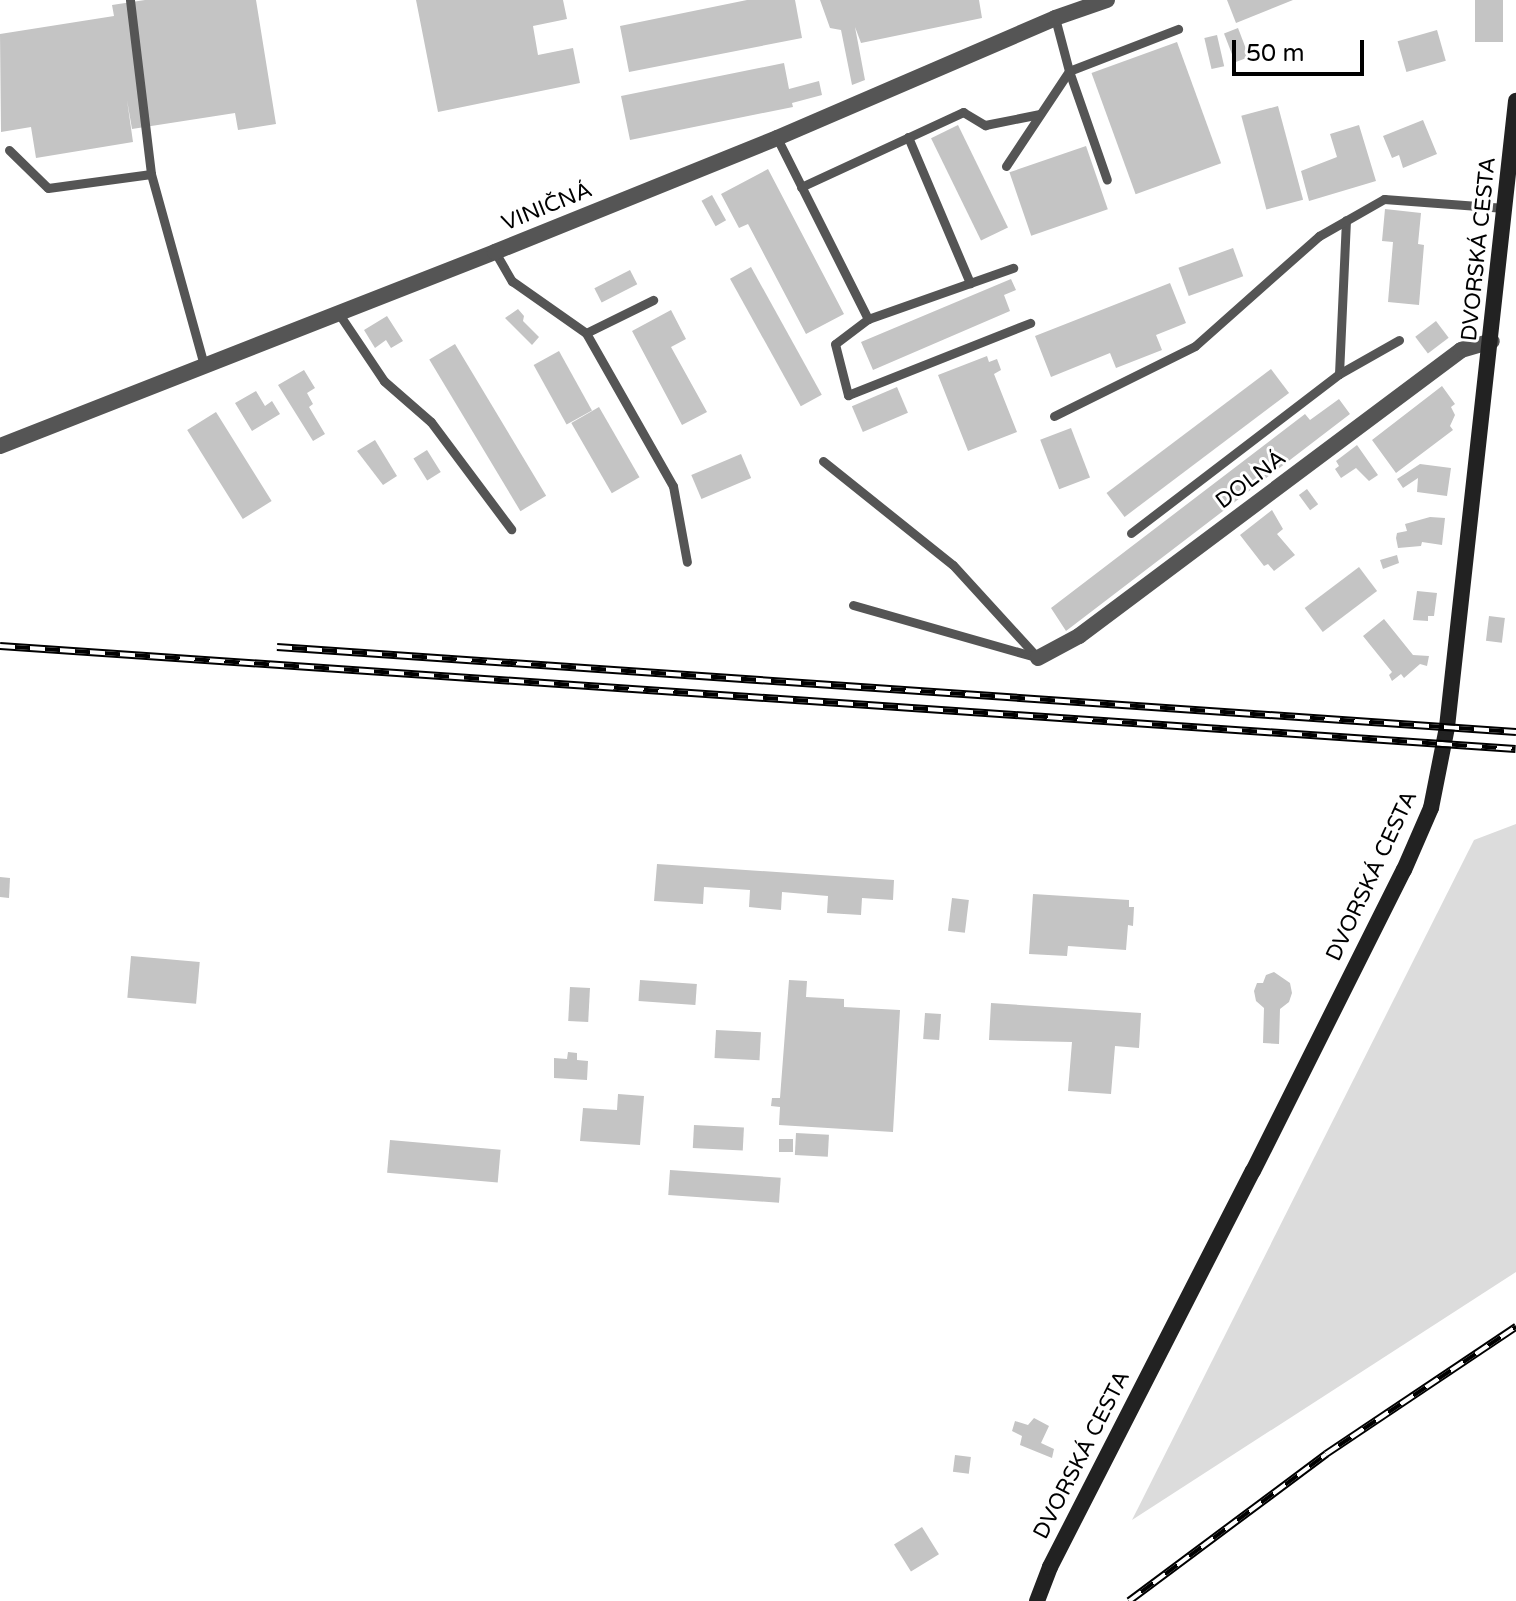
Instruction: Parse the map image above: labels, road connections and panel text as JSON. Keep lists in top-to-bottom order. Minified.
{"streets":{"street":["VINIČNÁ","DVORSKÁ CESTA","DOLNÁ"]},"crossings":[["DVORSKÁ CESTA","DOLNÁ"]],"scale_bar":"50 m"}
